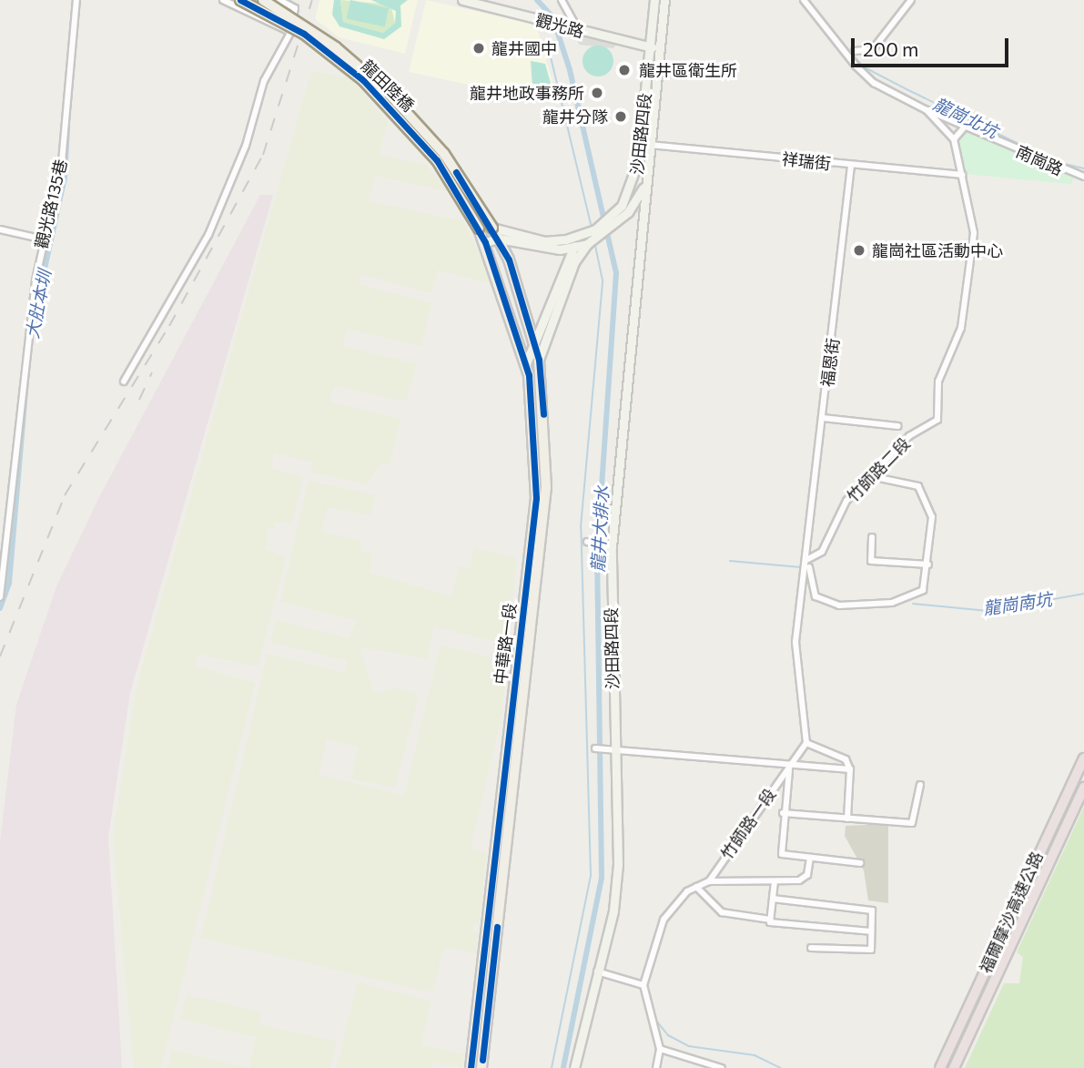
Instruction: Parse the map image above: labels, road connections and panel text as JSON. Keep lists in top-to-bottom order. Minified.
{"streets":{"highway":["福爾摩沙高速公路"],"main road":["龍田陸橋","中華路一段"],"street":["觀光路","沙田路四段","南崗路","祥瑞街","觀光路135巷","福恩街","竹師路二段","竹師路一段"]},"crossings":[["觀光路","沙田路四段"],["龍田陸橋","中華路一段"],["沙田路四段","祥瑞街"],["南崗路","竹師路二段"],["祥瑞街","福恩街"],["祥瑞街","竹師路二段"],["福恩街","竹師路二段"]],"water":["龍崗北坑","大肚本圳","龍井大排水","龍崗南坑"],"places":["龍井國中","龍井區衛生所","龍井地政事務所","龍井分隊","龍崗社區活動中心"],"scale_bar":"200 m"}
